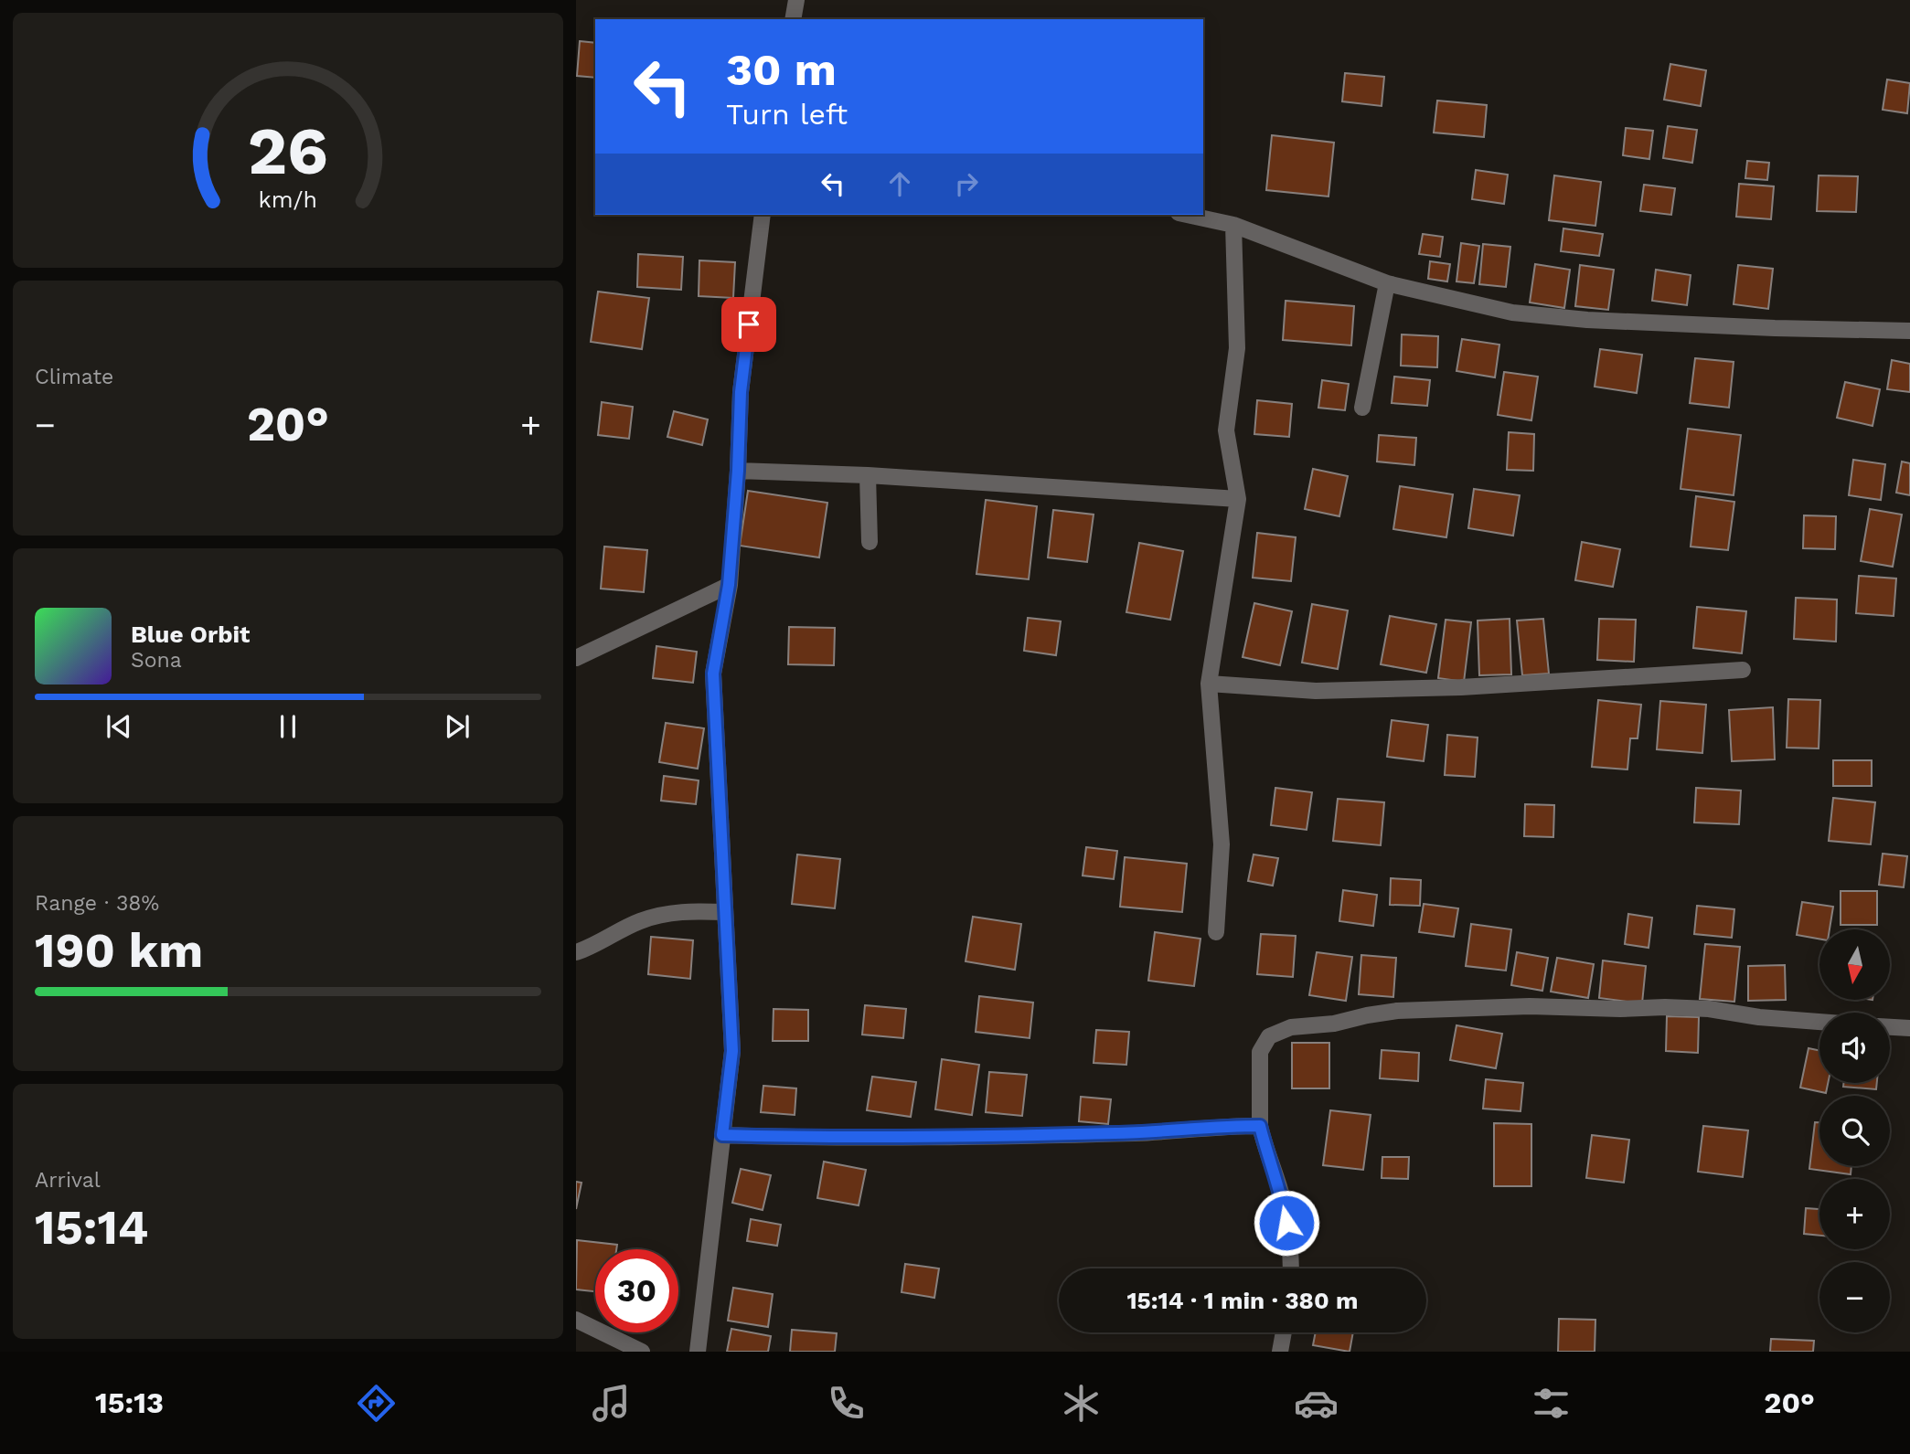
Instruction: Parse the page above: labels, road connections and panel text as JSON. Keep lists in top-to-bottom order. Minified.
{"north":"bottom","page":{"turn":["30 m","Turn left"],"tile":["Climate",["Range · 38%","190 km"],["Arrival","15:14"]],"heat":["−","20°","+"],"song":["Blue Orbit","Sona"],"map_buttons":["+","−"],"limit":"30","trip":"15:14 · 1 min · 380 m","tabs":["15:13","20°"],"gauge":["26","km/h"]}}
